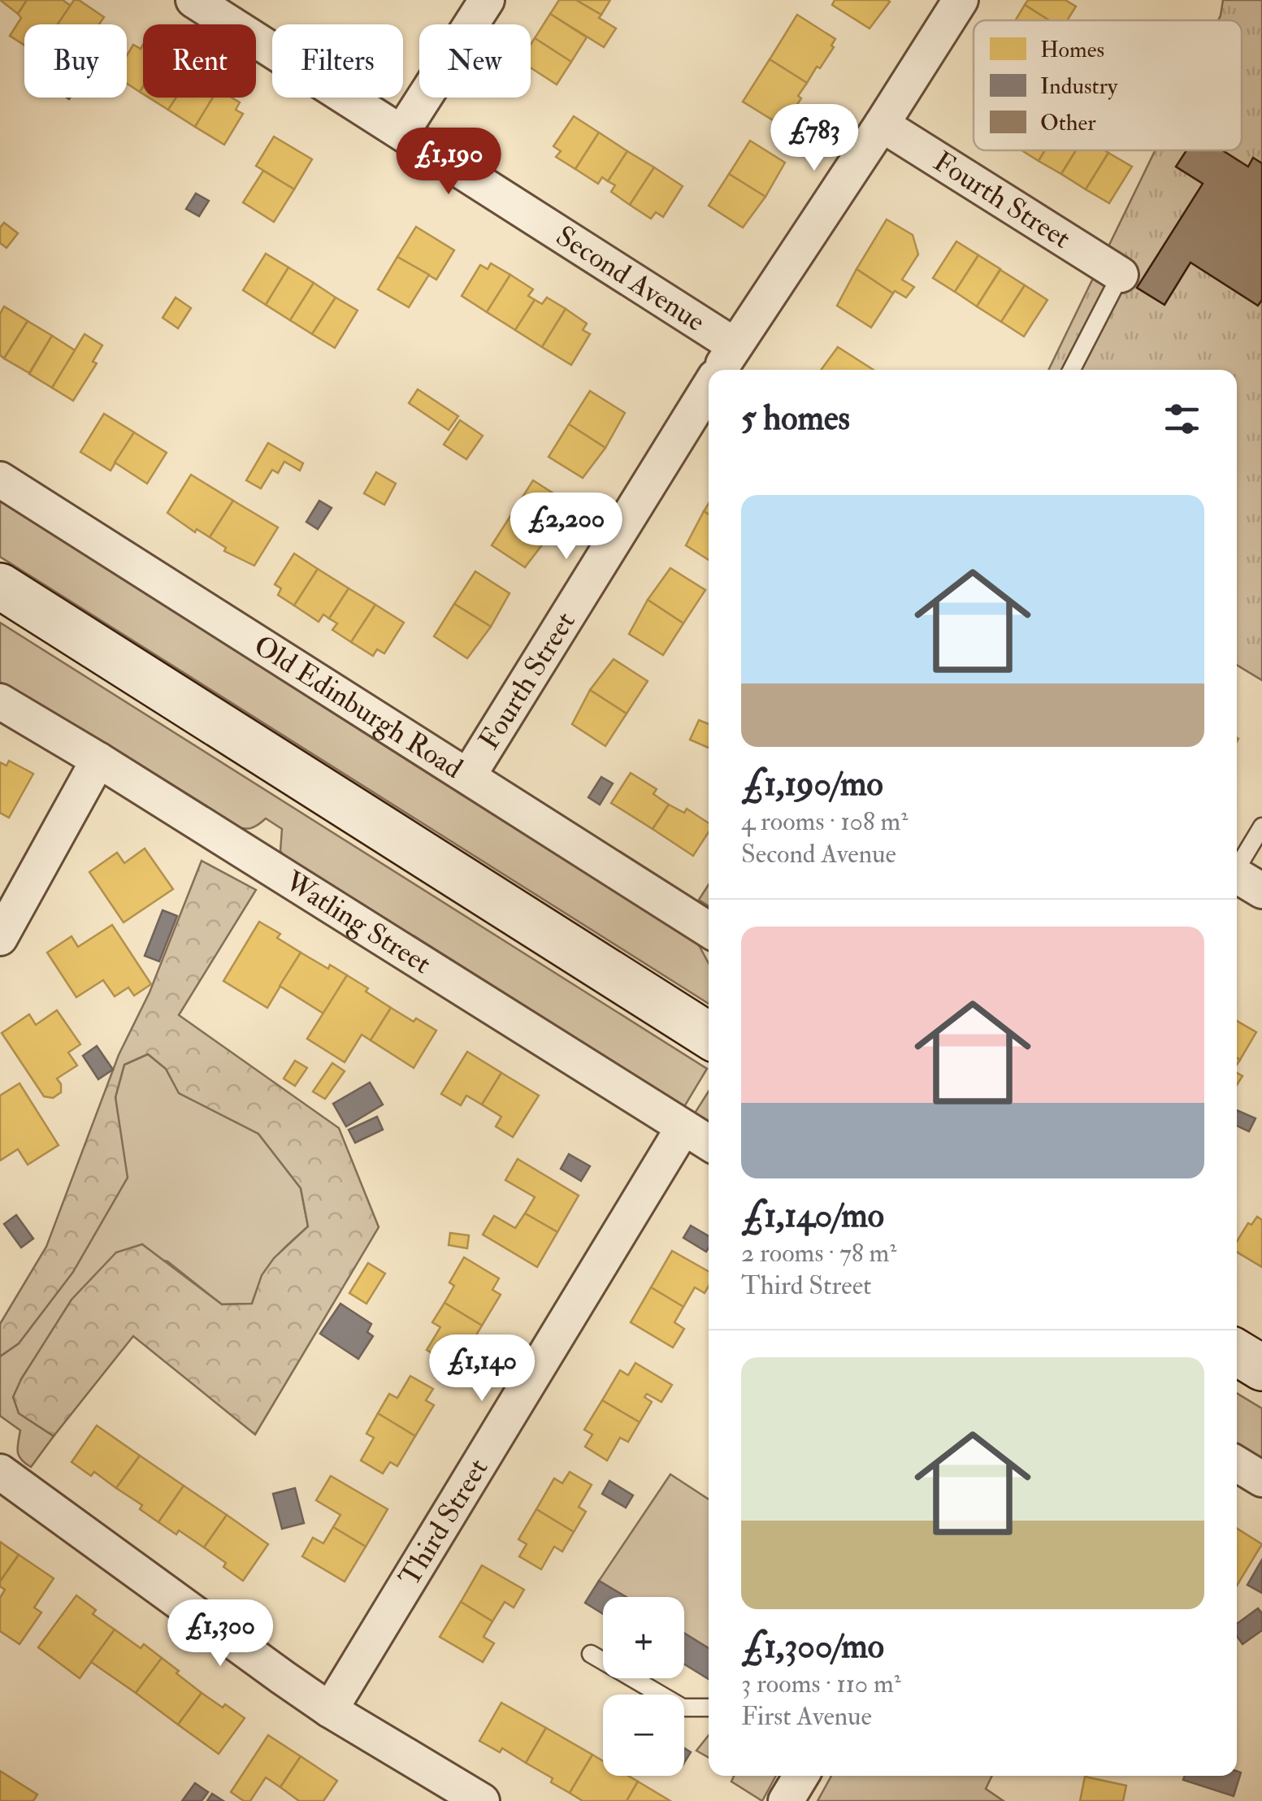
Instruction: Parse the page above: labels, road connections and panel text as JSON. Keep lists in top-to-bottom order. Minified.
{"streets":{"street":["Fourth Street","Second Avenue","Old Edinburgh Road","Watling Street","Third Street"]},"crossings":[["Fourth Street","Second Avenue"],["Fourth Street","Old Edinburgh Road"],["Watling Street","Third Street"]],"legend":["Homes","Industry","Other"],"page":{"chip":["Buy","Rent","Filters","New"],"price":["£783","£1,190","£2,200","£1,140","£1,300"],"heading":"5 homes","list":[{"name":"£1,190/mo","note":"4 rooms · 108 m² · Second Avenue"},{"name":"£1,140/mo","note":"2 rooms · 78 m² · Third Street"},{"name":"£1,300/mo","note":"3 rooms · 110 m² · First Avenue"}],"map_buttons":["+","−"]}}
